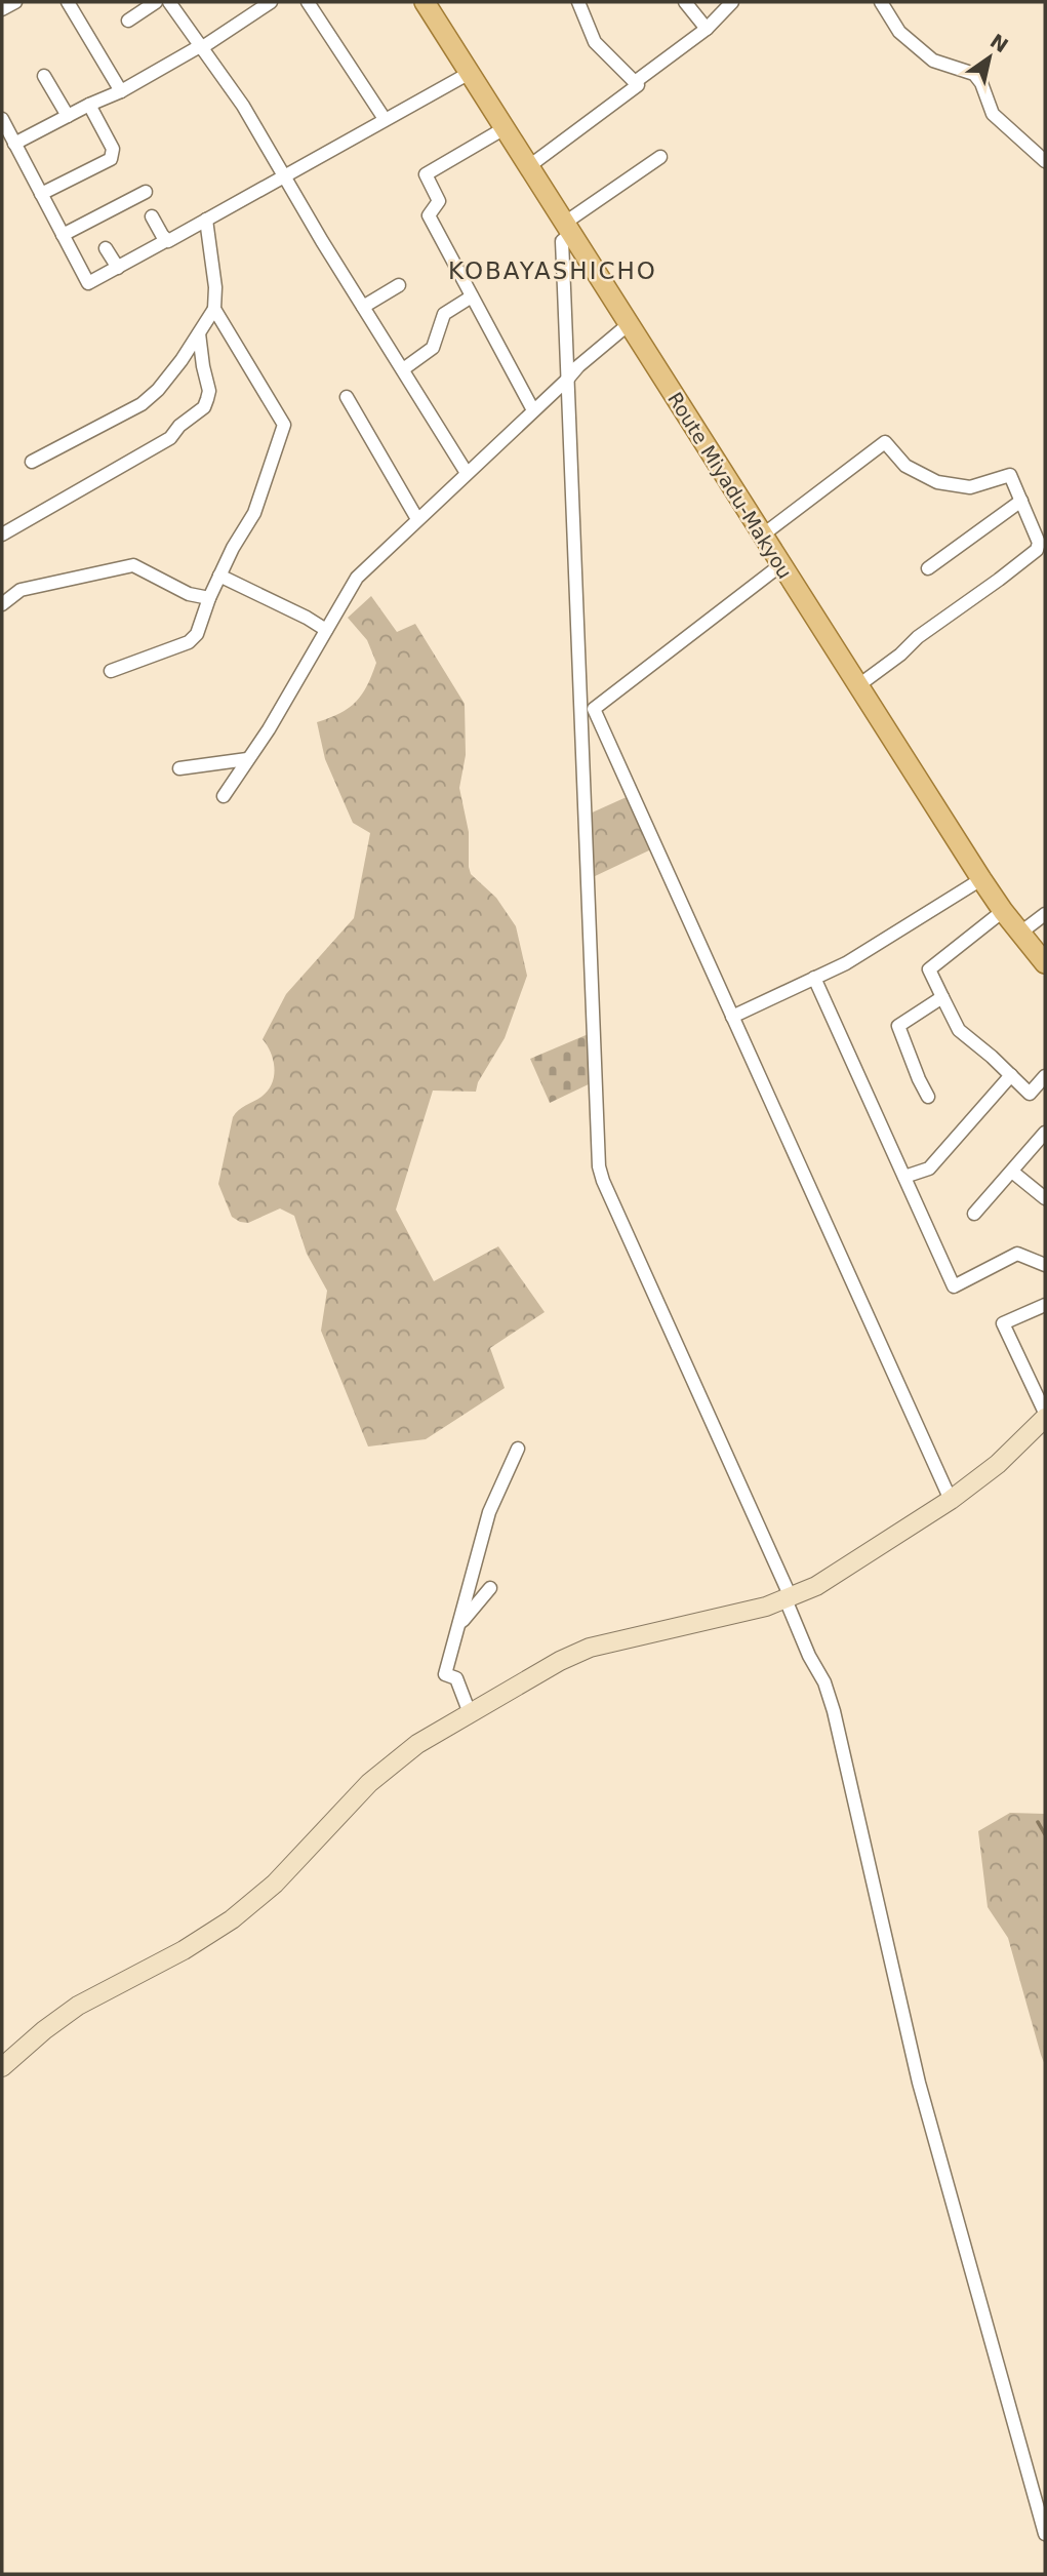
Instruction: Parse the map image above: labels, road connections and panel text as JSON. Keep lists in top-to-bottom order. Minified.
{"streets":{"main road":["Route Miyadu-Makyou"]},"districts":["KOBAYASHICHO"],"north":"top right"}
